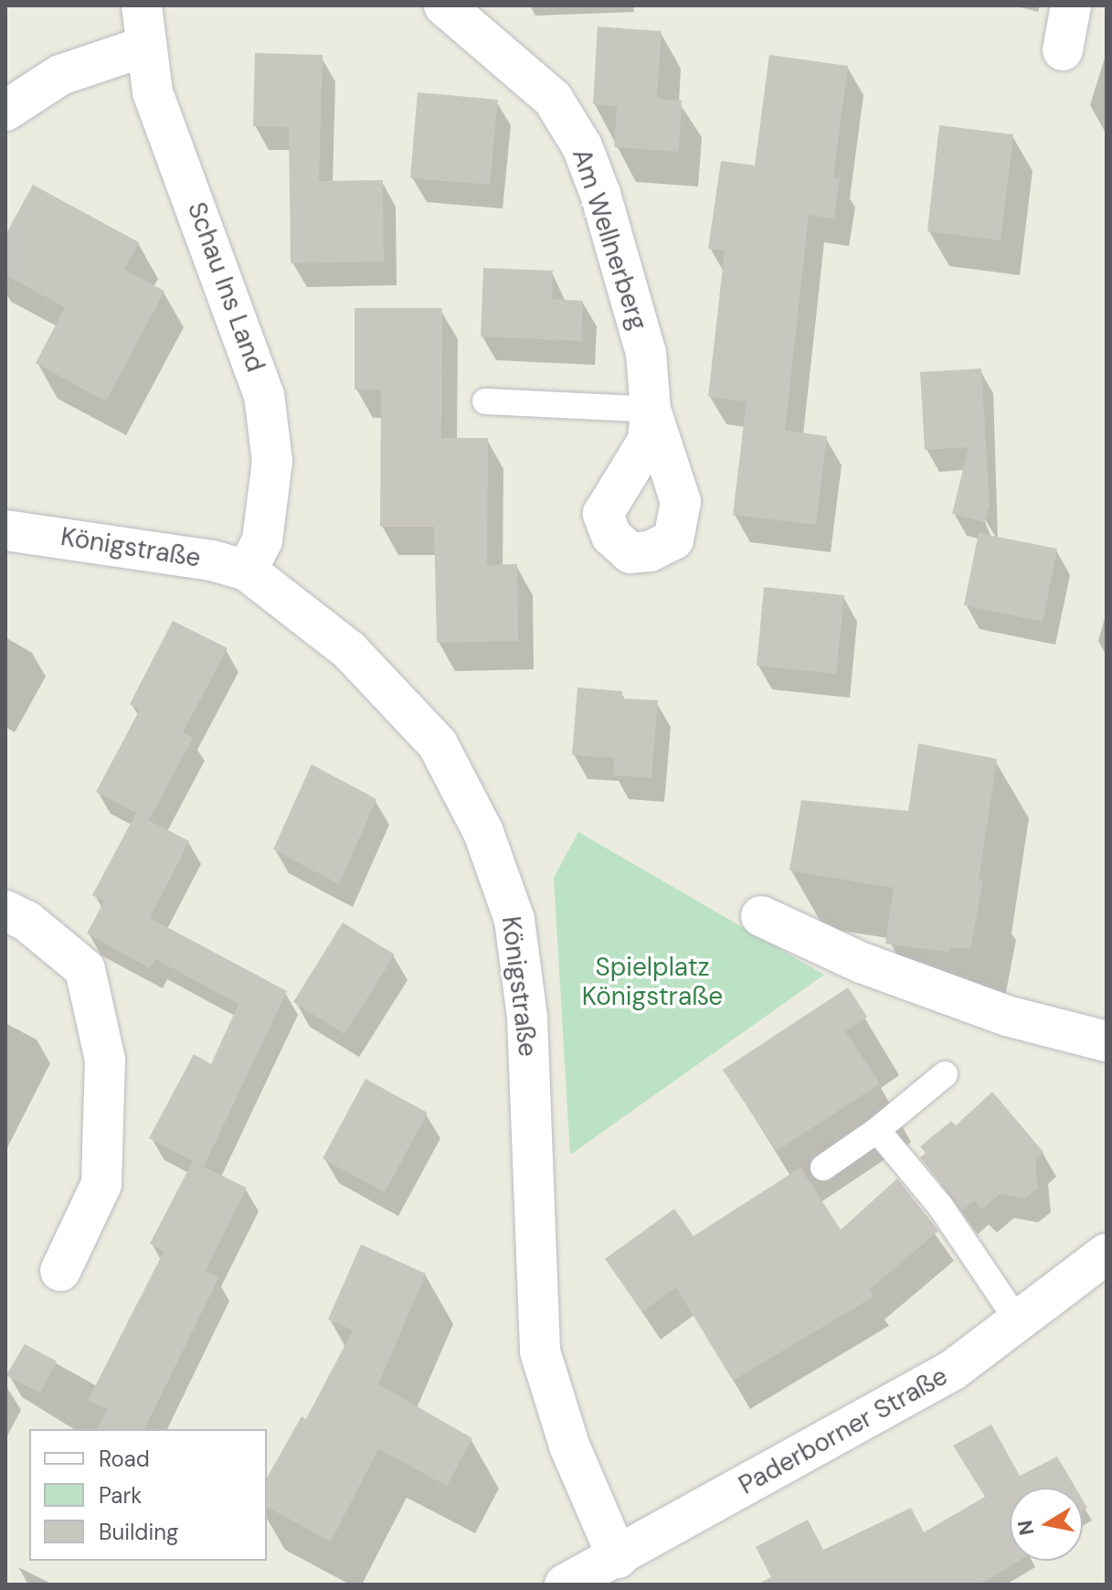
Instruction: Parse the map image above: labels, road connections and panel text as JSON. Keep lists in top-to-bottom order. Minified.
{"streets":{"street":["Am Wellnerberg","Schau Ins Land","Königstraße","Paderborner Straße"]},"crossings":[["Schau Ins Land","Königstraße"],["Königstraße","Paderborner Straße"]],"parks":["Spielplatz Königstraße"],"legend":["Road","Park","Building"],"north":"left"}
